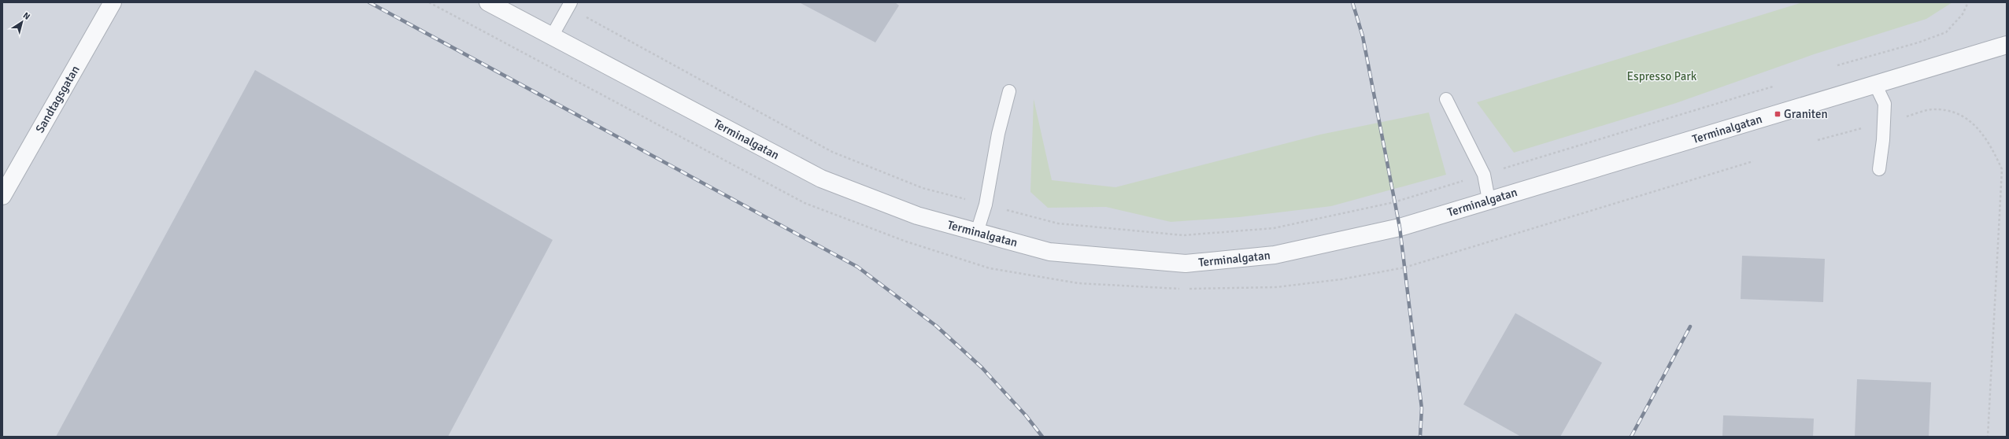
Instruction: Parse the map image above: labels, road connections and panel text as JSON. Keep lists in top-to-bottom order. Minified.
{"streets":{"street":["Sandtagsgatan","Terminalgatan"]},"parks":["Espresso Park"],"places":{"transit":["Graniten"]},"north":"top right"}
